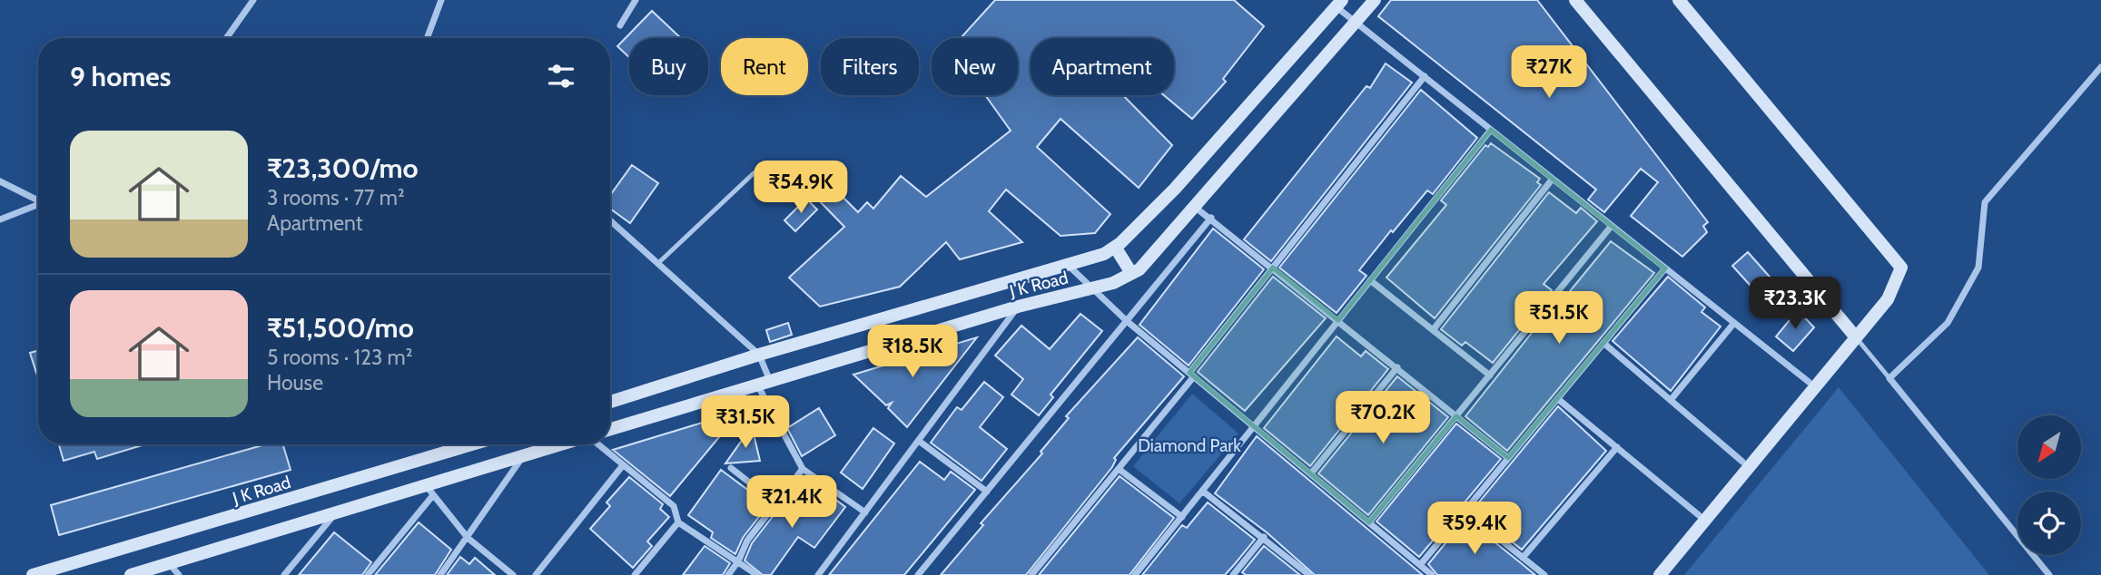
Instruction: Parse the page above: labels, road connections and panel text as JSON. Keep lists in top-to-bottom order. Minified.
{"streets":{"main road":["J K Road"]},"parks":["Diamond Park"],"north":"bottom left","page":{"chip":["Buy","Rent","Filters","New","Apartment"],"heading":"9 homes","price":["₹27K","₹54.9K","₹23.3K","₹51.5K","₹18.5K","₹70.2K","₹31.5K","₹21.4K","₹59.4K"],"list":[{"name":"₹23,300/mo","note":"3 rooms · 77 m² · Apartment"},{"name":"₹51,500/mo","note":"5 rooms · 123 m² · House"}]}}
